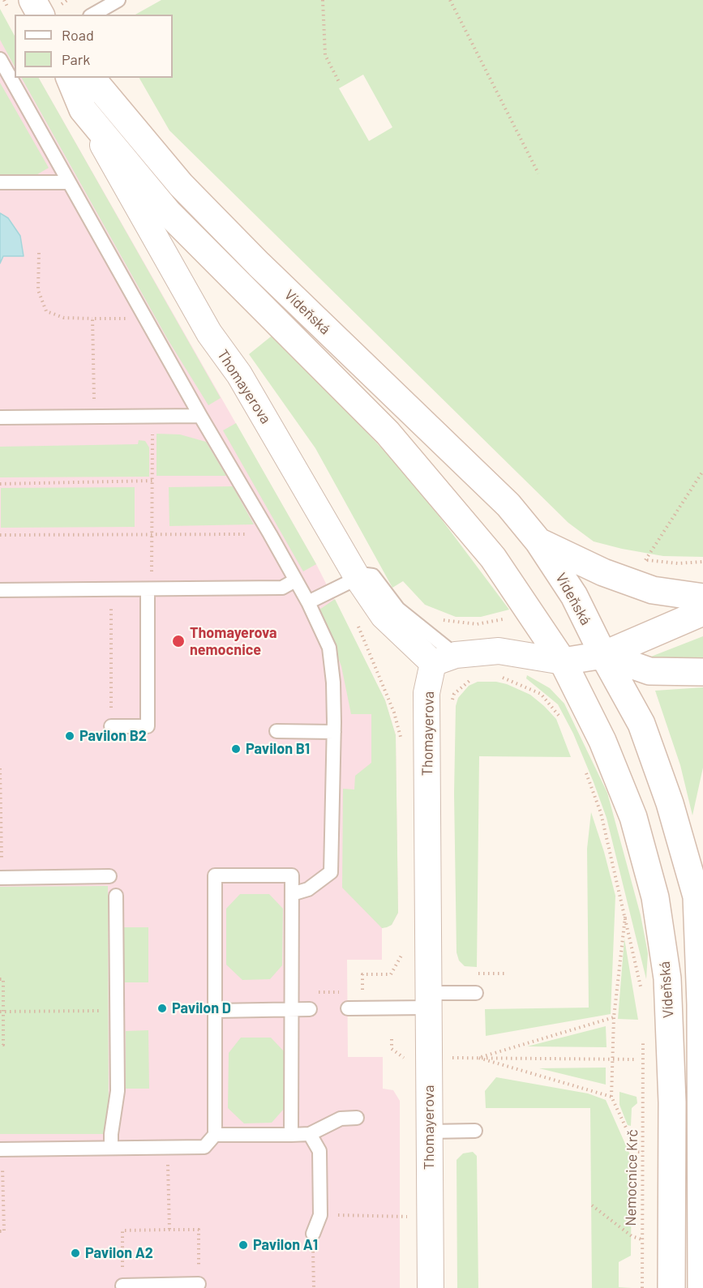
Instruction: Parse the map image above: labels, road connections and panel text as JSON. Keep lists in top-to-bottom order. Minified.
{"streets":{"main road":["Vídeňská"],"street":["Thomayerova"],"path":["Nemocnice Krč"]},"crossings":[["Vídeňská","Thomayerova"]],"places":["Thomayerova nemocnice","Pavilon B2","Pavilon B1","Pavilon D","Pavilon A1","Pavilon A2"],"legend":["Road","Park"]}
